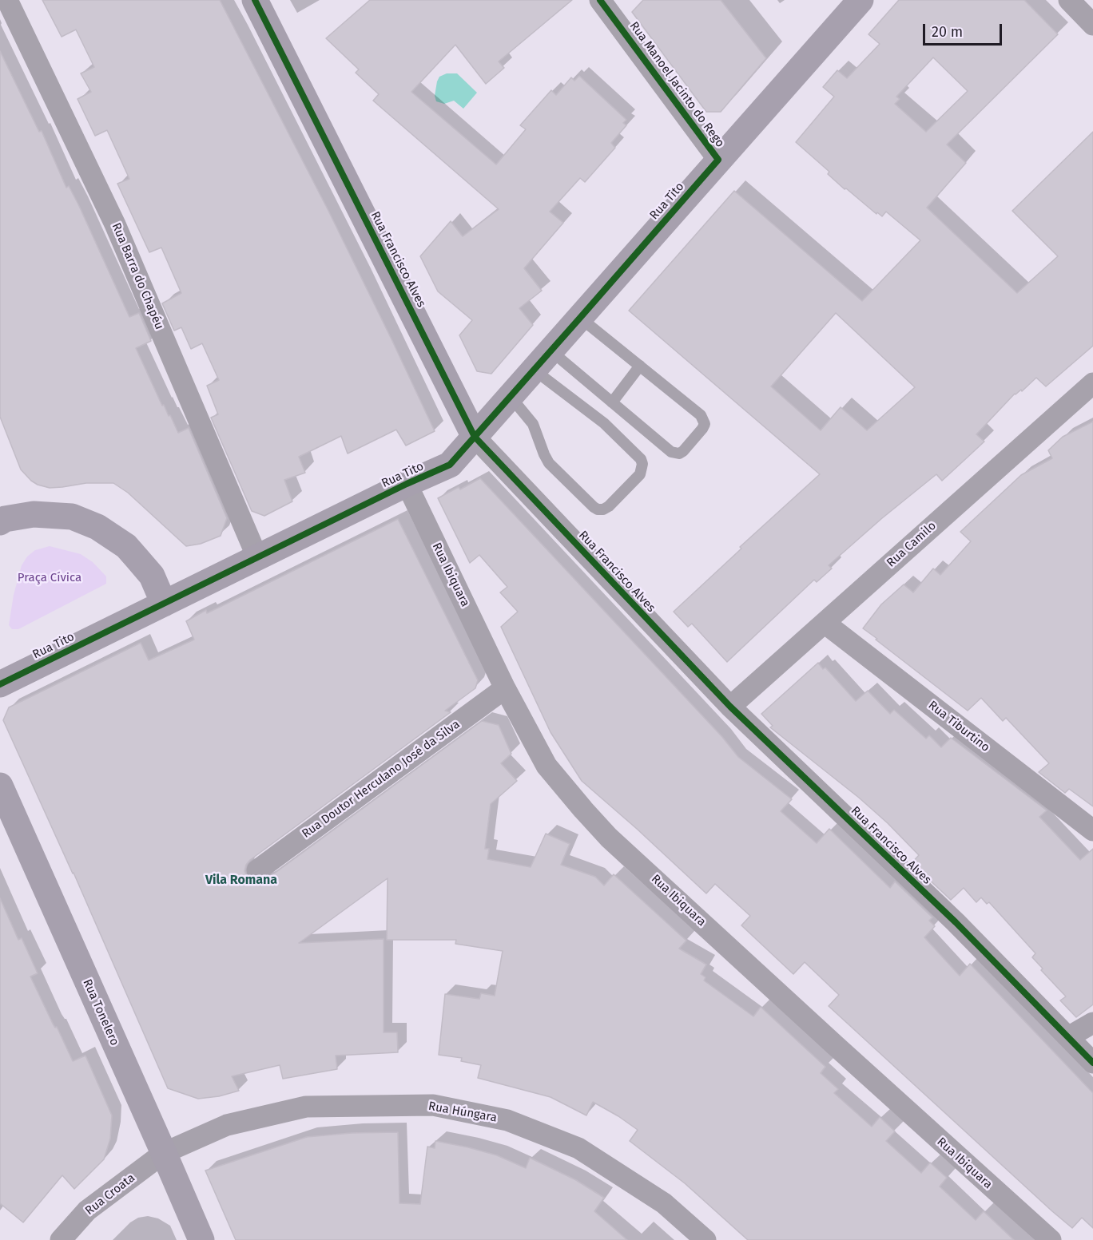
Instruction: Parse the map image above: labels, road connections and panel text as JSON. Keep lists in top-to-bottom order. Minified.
{"streets":{"street":["Rua Manoel Jacinto do Rego","Rua Tito","Rua Francisco Alves","Rua Barra do Chapéu","Rua Camilo","Rua Ibiquara","Rua Tiburtino","Rua Doutor Herculano José da Silva","Rua Tonelero","Rua Húngara","Rua Croata"]},"crossings":[["Rua Manoel Jacinto do Rego","Rua Tito"],["Rua Tito","Rua Francisco Alves"],["Rua Tito","Rua Barra do Chapéu"],["Rua Tito","Rua Ibiquara"],["Rua Francisco Alves","Rua Camilo"],["Rua Camilo","Rua Tiburtino"],["Rua Ibiquara","Rua Doutor Herculano José da Silva"],["Rua Tonelero","Rua Húngara"],["Rua Tonelero","Rua Croata"],["Rua Húngara","Rua Croata"]],"districts":["Vila Romana"],"parks":["Praça Cívica"],"scale_bar":"20 m"}
